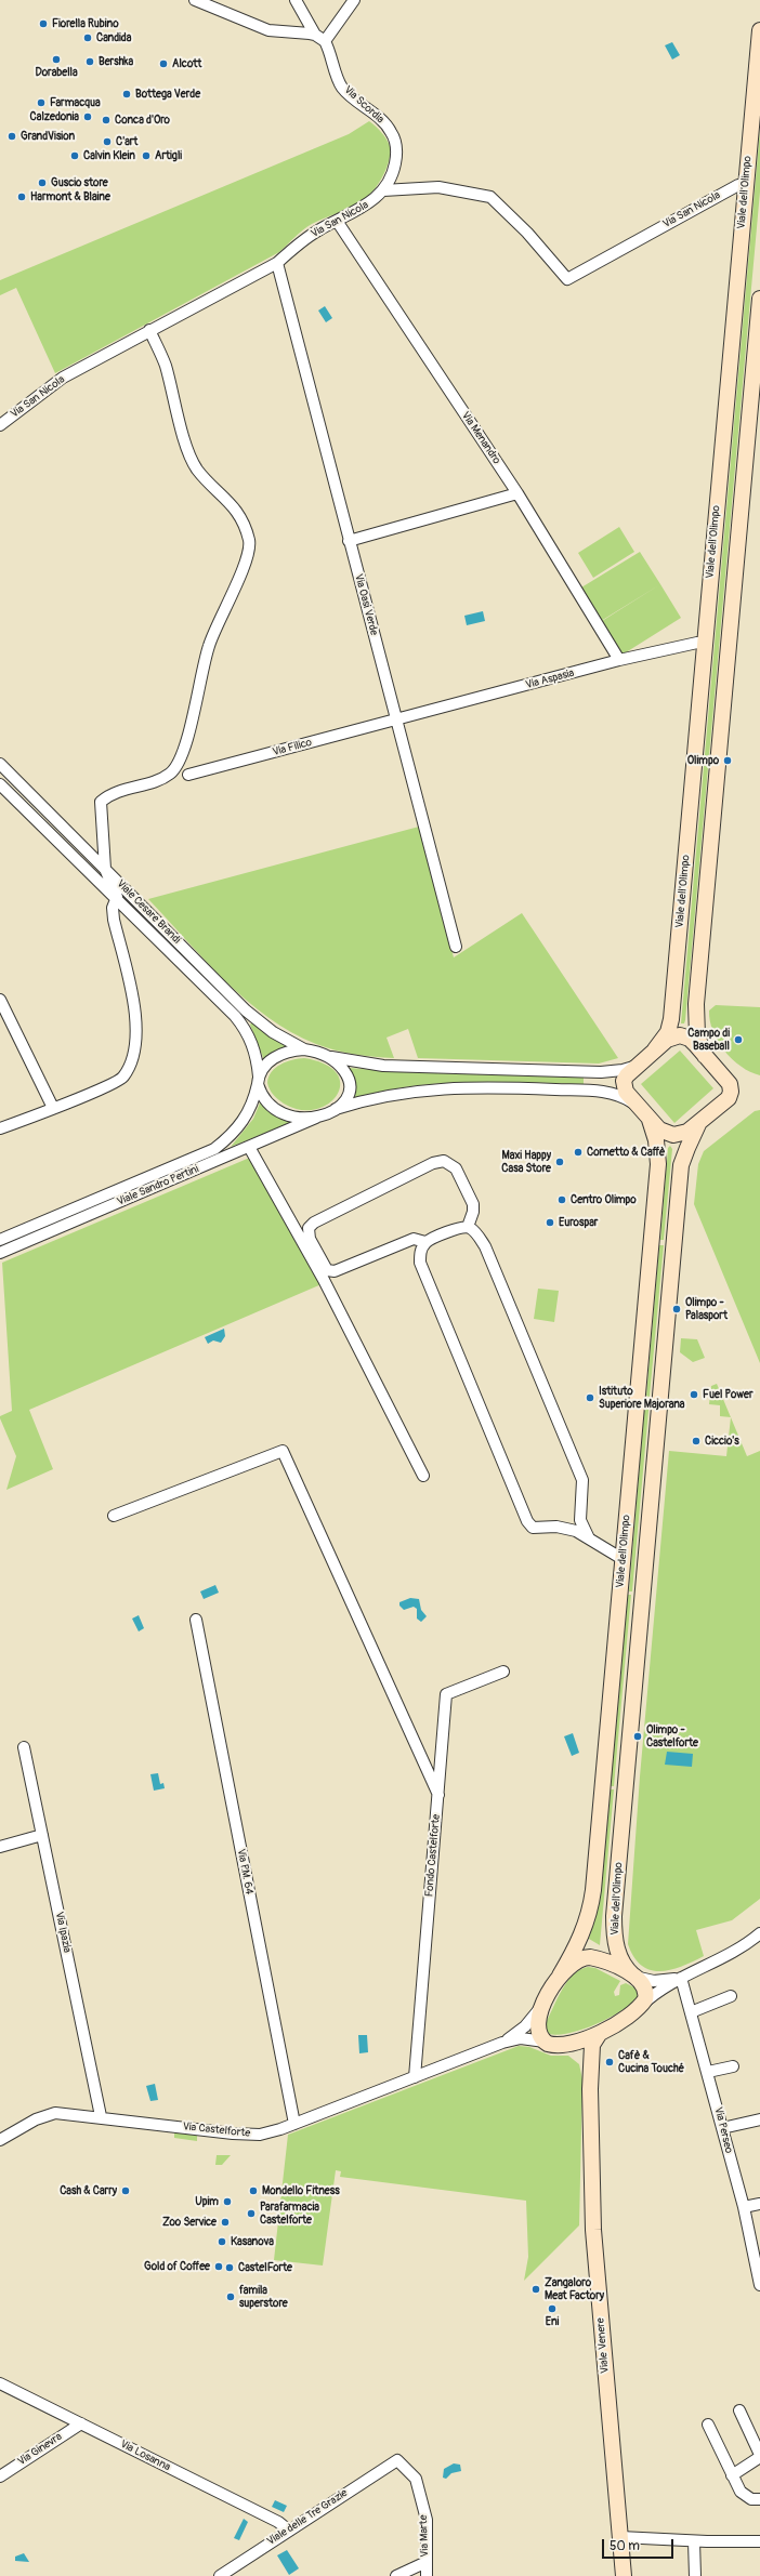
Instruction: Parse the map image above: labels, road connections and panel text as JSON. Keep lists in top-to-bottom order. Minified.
{"streets":{"street":["Via Scordia","Viale dell'Olimpo","Via San Nicola","Via Menandro","Via Oasi Verde","Via Aspasia","Via Filico","Viale Cesare Brandi","Viale Sandro Pertini","Fondo Castelforte","Via P.M. 64","Via Ipazia","Via Castelforte","Via Perseo","Viale Venere","Via Ginevra","Via Losanna","Viale delle Tre Grazie","Via Marte"]},"crossings":[["Via Scordia","Via San Nicola"],["Viale dell'Olimpo","Via San Nicola"],["Viale dell'Olimpo","Via Aspasia"],["Viale dell'Olimpo","Via Castelforte"],["Viale dell'Olimpo","Viale Venere"],["Via San Nicola","Via Menandro"],["Via San Nicola","Via Oasi Verde"],["Via Menandro","Via Aspasia"],["Via Oasi Verde","Via Aspasia"],["Via Oasi Verde","Via Filico"],["Via Aspasia","Via Filico"],["Viale Cesare Brandi","Viale Sandro Pertini"],["Fondo Castelforte","Via Castelforte"],["Via P.M. 64","Via Castelforte"],["Via Ipazia","Via Castelforte"],["Via Castelforte","Viale Venere"],["Via Ginevra","Via Losanna"],["Via Losanna","Viale delle Tre Grazie"],["Viale delle Tre Grazie","Via Marte"]],"places":["Fiorella Rubino","Candida","Dorabella","Bershka","Alcott","Bottega Verde","Farmacqua","Calzedonia","Conca d'Oro","GrandVision","C'art","Calvin Klein","Artigli","Guscio store","Harmont & Blaine","Olimpo","Campo di Baseball","Cornetto & Caffè","Maxi Happy Casa Store","Centro Olimpo","Eurospar","Olimpo - Palasport","Fuel Power","Istituto Superiore Majorana","Ciccio's","Olimpo - Castelforte","Cafè & Cucina Touché","Cash & Carry","Mondello Fitness","Upim","Parafarmacia Castelforte","Zoo Service","Kasanova","Gold of Coffee","CastelForte","Zangaloro Meat Factory","famila superstore","Eni"],"scale_bar":"50 m"}
